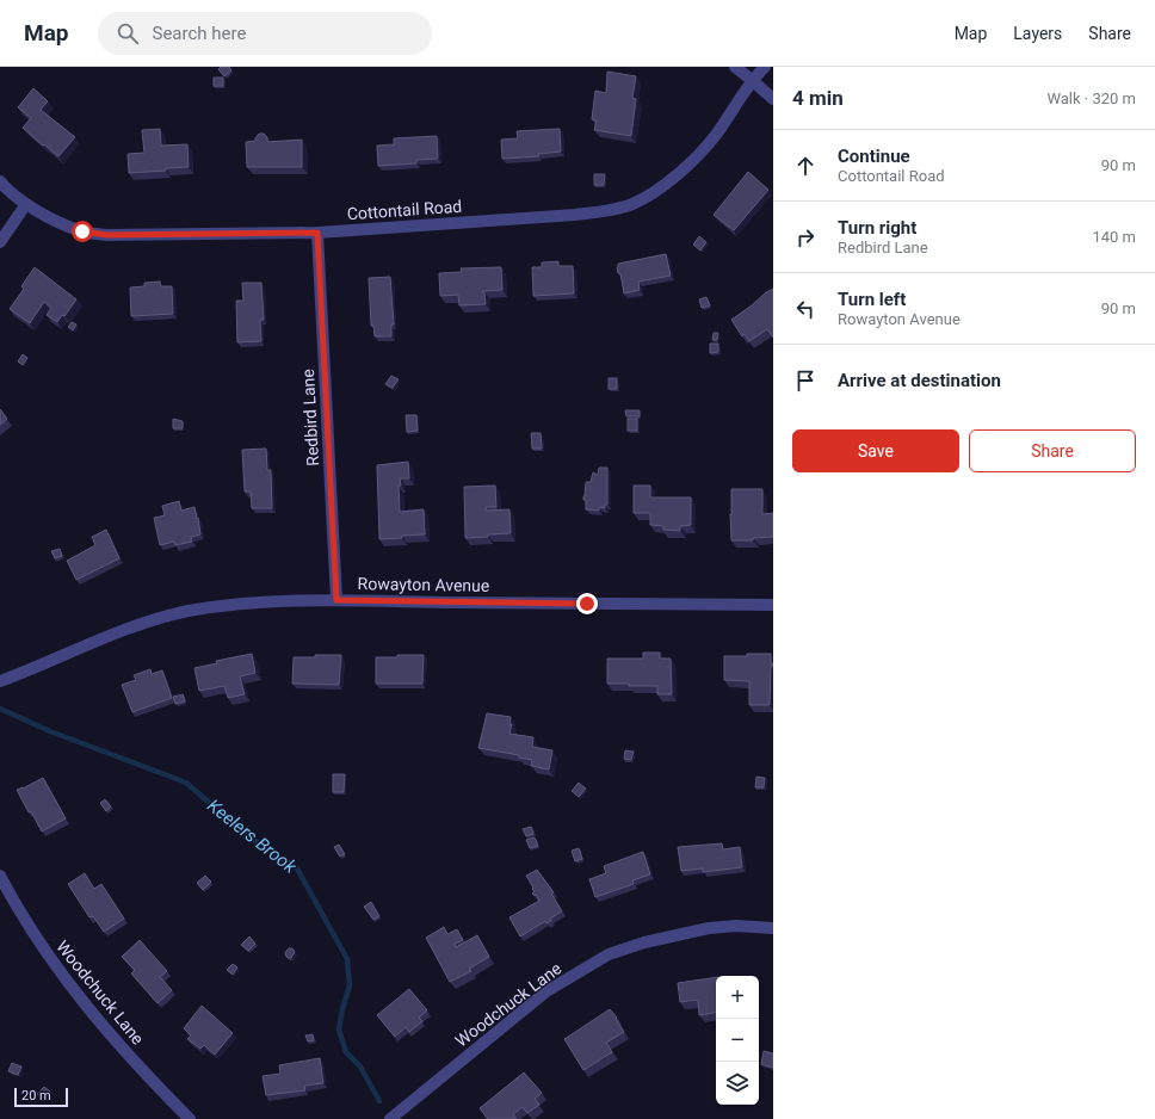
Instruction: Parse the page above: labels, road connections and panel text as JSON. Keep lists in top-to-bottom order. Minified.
{"streets":{"street":["Cottontail Road","Redbird Lane","Rowayton Avenue","Woodchuck Lane"]},"crossings":[["Cottontail Road","Redbird Lane"],["Redbird Lane","Rowayton Avenue"]],"water":["Keelers Brook"],"scale_bar":"20 m","page":{"header":"Map","search":"Search here","nav":["Map","Layers","Share"],"heading":["4 min","Walk · 320 m"],"list":[["Continue","Cottontail Road","90 m"],["Turn right","Redbird Lane","140 m"],["Turn left","Rowayton Avenue","90 m"],"Arrive at destination"],"buttons":["Save","Share"],"map_buttons":["+","−"],"scale":"20 m"}}
